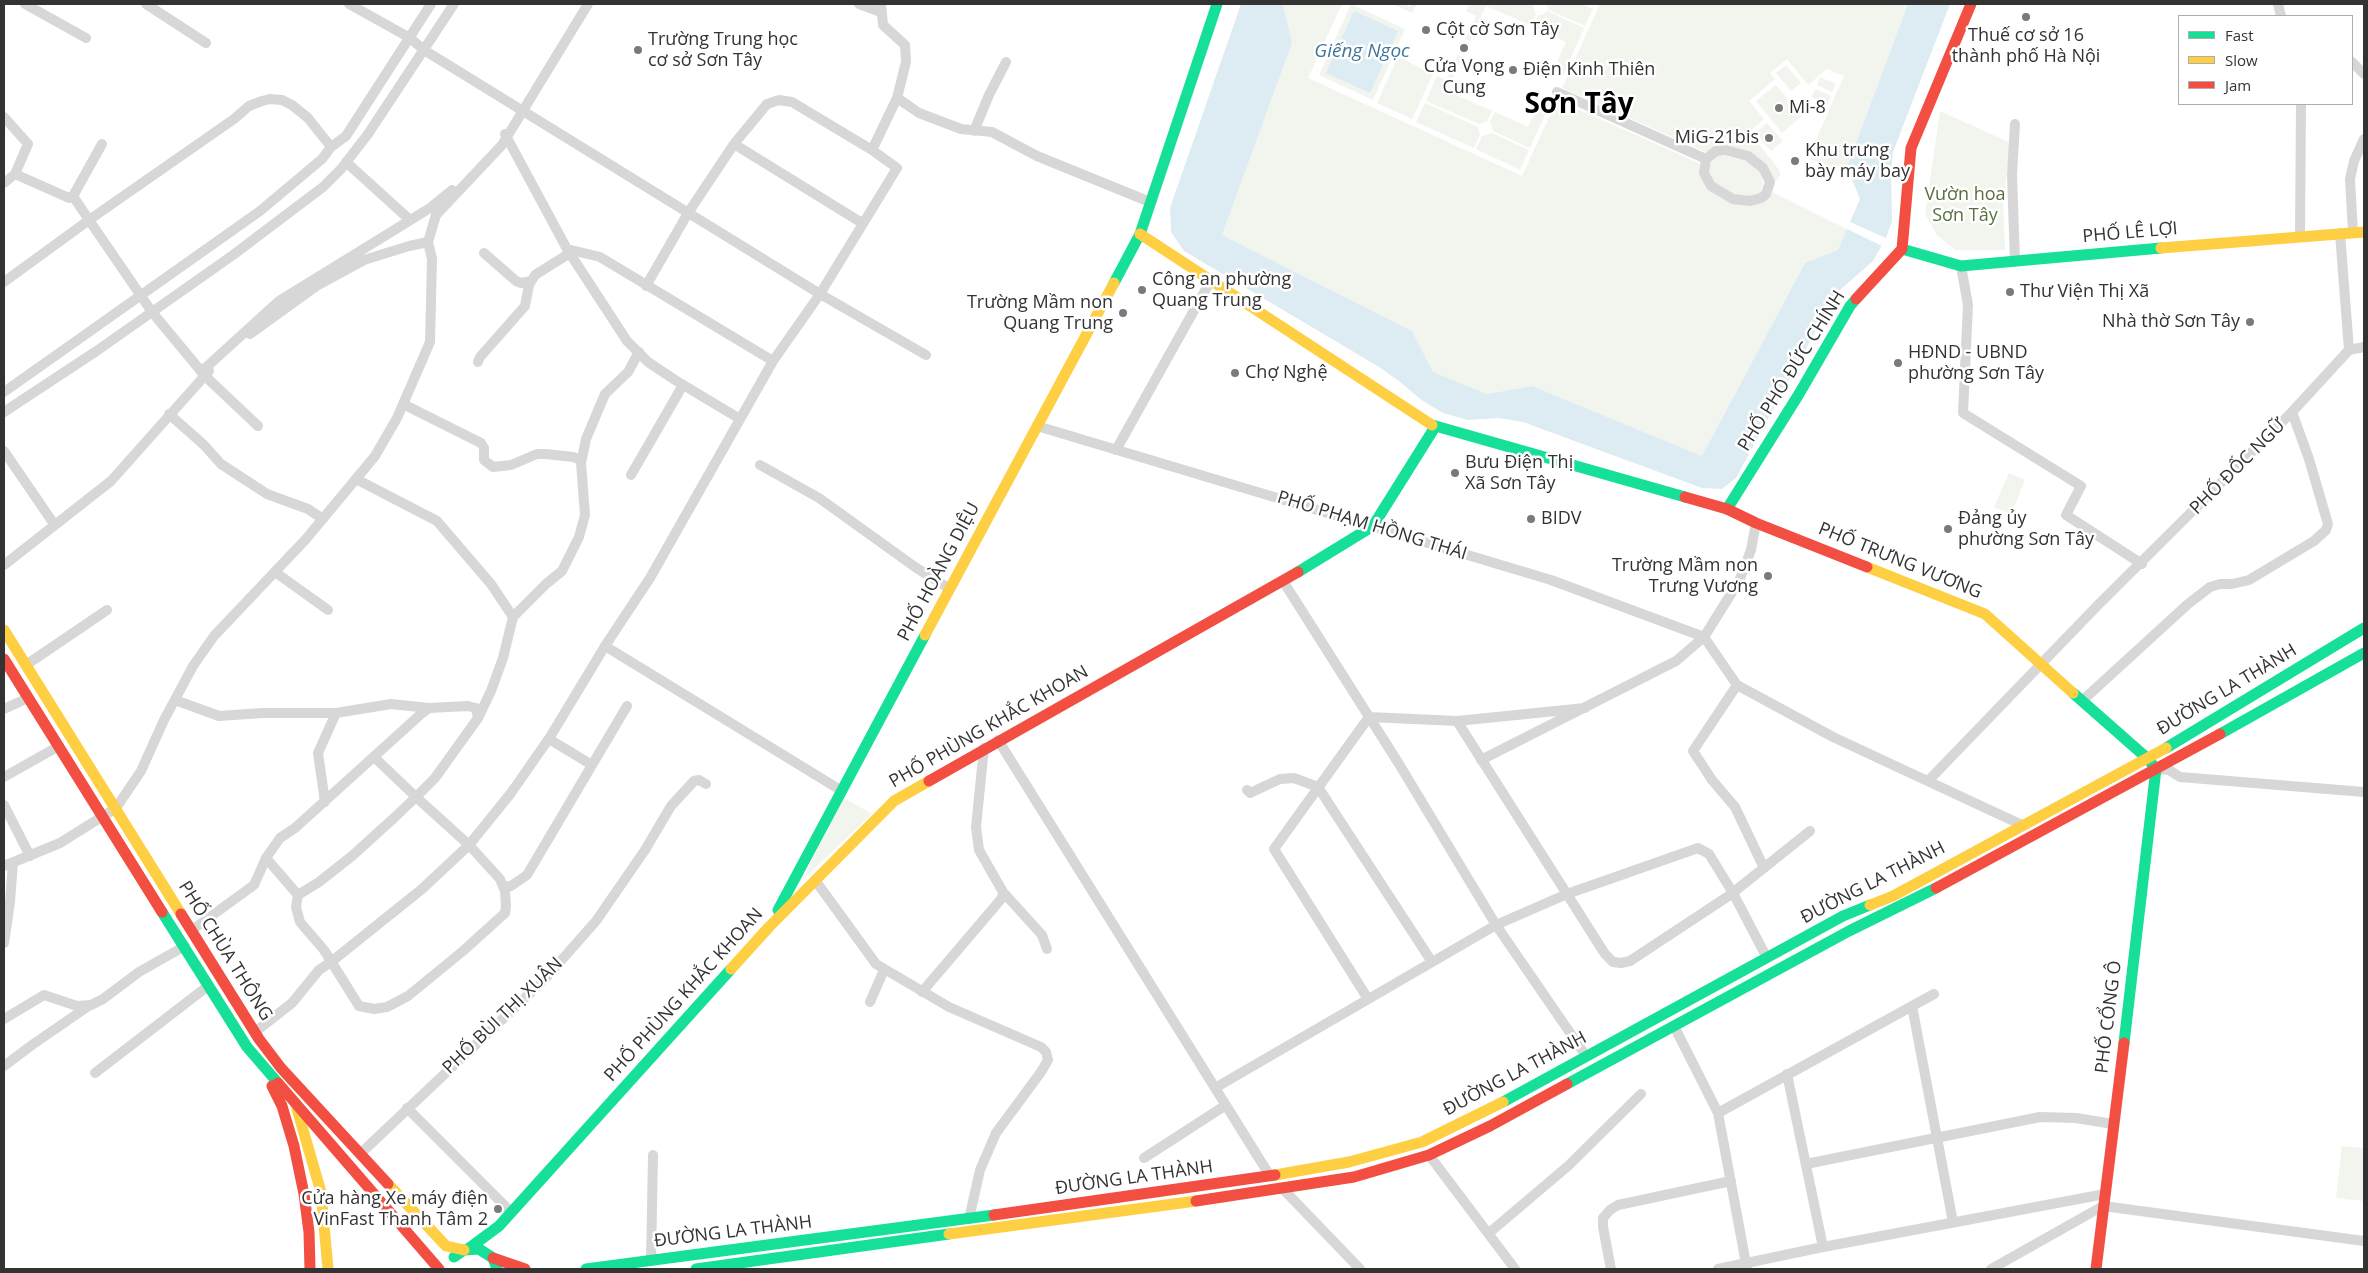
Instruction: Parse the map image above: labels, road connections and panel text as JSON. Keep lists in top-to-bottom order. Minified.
{"streets":{"main road":["PHỐ LÊ LỢI","PHỐ PHÓ ĐỨC CHÍNH","PHỐ TRƯNG VƯƠNG","PHỐ HOÀNG DIỆU","ĐƯỜNG LA THÀNH","PHỐ PHÙNG KHẮC KHOAN","PHỐ CHÙA THÔNG","PHỐ CỔNG Ô"],"street":["PHỐ ĐỐC NGỮ","PHỐ PHẠM HỒNG THÁI","PHỐ BÙI THỊ XUÂN"]},"crossings":[["PHỐ LÊ LỢI","PHỐ PHÓ ĐỨC CHÍNH"],["PHỐ PHÓ ĐỨC CHÍNH","PHỐ TRƯNG VƯƠNG"],["PHỐ ĐỐC NGỮ","PHỐ TRƯNG VƯƠNG"],["PHỐ PHẠM HỒNG THÁI","PHỐ HOÀNG DIỆU"],["PHỐ PHẠM HỒNG THÁI","PHỐ PHÙNG KHẮC KHOAN"],["PHỐ TRƯNG VƯƠNG","PHỐ HOÀNG DIỆU"],["PHỐ TRƯNG VƯƠNG","ĐƯỜNG LA THÀNH"],["PHỐ TRƯNG VƯƠNG","PHỐ PHÙNG KHẮC KHOAN"],["PHỐ TRƯNG VƯƠNG","PHỐ CỔNG Ô"],["PHỐ HOÀNG DIỆU","PHỐ PHÙNG KHẮC KHOAN"],["ĐƯỜNG LA THÀNH","PHỐ CỔNG Ô"],["PHỐ CHÙA THÔNG","PHỐ BÙI THỊ XUÂN"]],"districts":["Sơn Tây"],"water":["Giếng Ngọc"],"parks":["Vườn hoa Sơn Tây"],"places":["Thuế cơ sở 16 thành phố Hà Nội","Cột cờ Sơn Tây","Cửa Vọng Cung","Trường Trung học cơ sở Sơn Tây","Điện Kinh Thiên","Mi-8","MiG-21bis","Khu trưng bày máy bay","Công an phường Quang Trung","Thư Viện Thị Xã","Trường Mầm non Quang Trung","Nhà thờ Sơn Tây","HĐND - UBND phường Sơn Tây","Chợ Nghệ","Bưu Điện Thị Xã Sơn Tây","BIDV","Đảng ủy phường Sơn Tây","Trường Mầm non Trưng Vương","Cửa hàng Xe máy điện VinFast Thanh Tâm 2"],"legend":["Fast","Slow","Jam"]}
